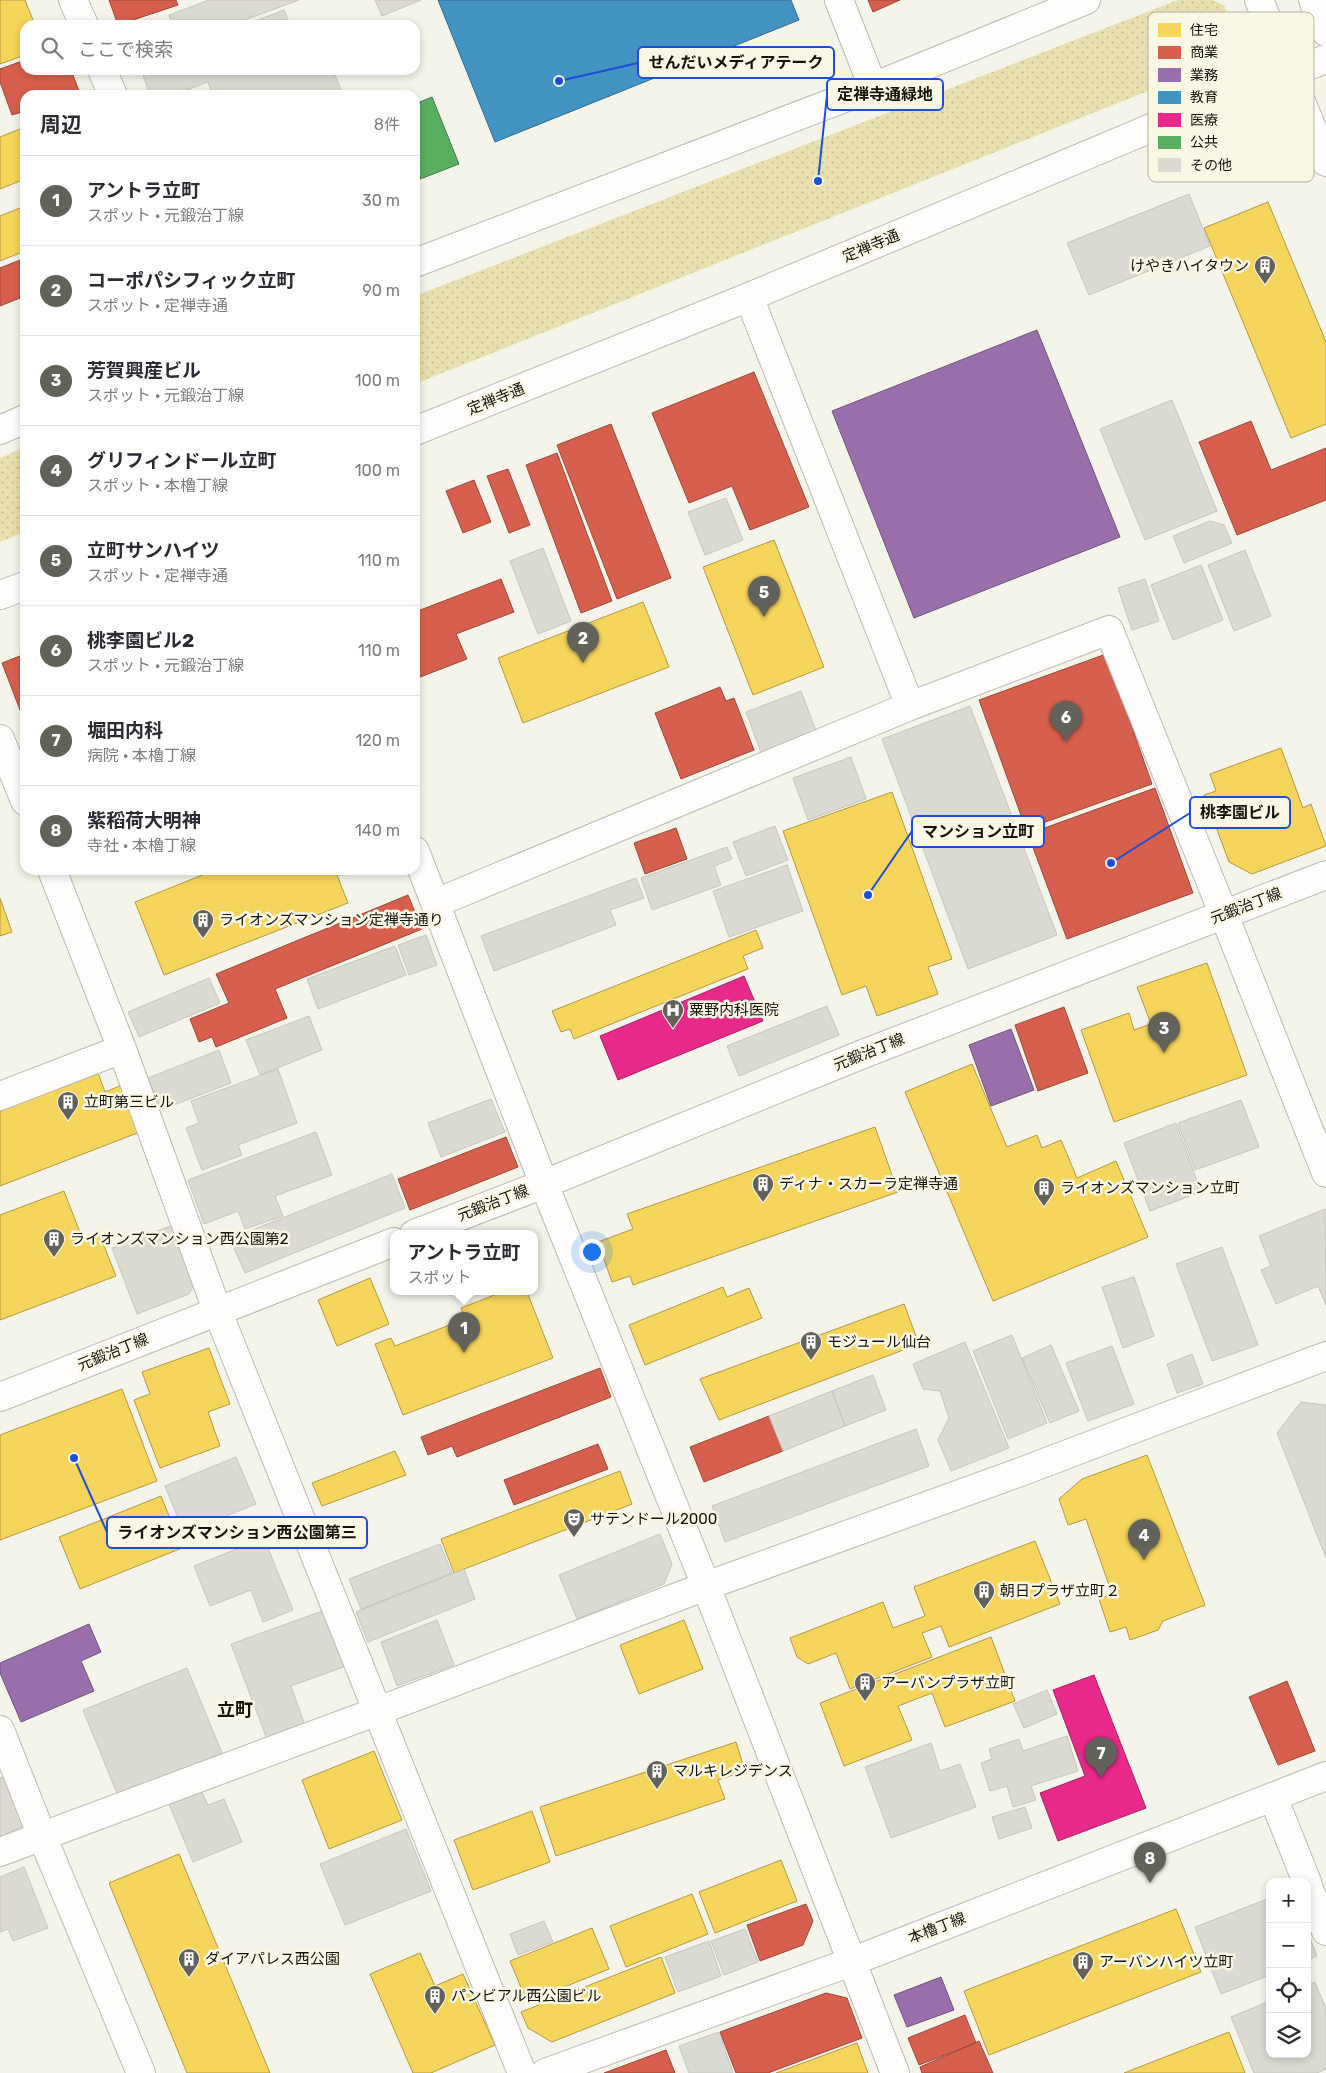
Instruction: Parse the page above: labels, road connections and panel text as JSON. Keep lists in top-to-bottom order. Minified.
{"streets":{"street":["定禅寺通","元鍛治丁線","本櫓丁線"]},"districts":["立町"],"places":{"other":["せんだいメディアテーク","定禅寺通緑地","桃李園ビル","マンション立町","ライオンズマンション西公園第三"],"building":["けやきハイタウン","ライオンズマンション定禅寺通り","立町第三ビル","ディナ・スカーラ定禅寺通","ライオンズマンション立町","ライオンズマンション西公園第2","モジュール仙台","朝日プラザ立町２","アーバンプラザ立町","マルキレジデンス","ダイアパレス西公園","アーバンハイツ立町","パンビアル西公園ビル"],"hospital":["粟野内科医院"],"theatre":["サテンドール2000"]},"legend":["住宅","商業","業務","教育","医療","公共","その他"],"page":{"search":"ここで検索","heading":["周辺","8件"],"list":[{"mark":"1","name":"アントラ立町","note":"スポット · 元鍛治丁線","value":"30 m"},{"mark":"2","name":"コーポパシフィック立町","note":"スポット · 定禅寺通","value":"90 m"},{"mark":"3","name":"芳賀興産ビル","note":"スポット · 元鍛治丁線","value":"100 m"},{"mark":"4","name":"グリフィンドール立町","note":"スポット · 本櫓丁線","value":"100 m"},{"mark":"5","name":"立町サンハイツ","note":"スポット · 定禅寺通","value":"110 m"},{"mark":"6","name":"桃李園ビル2","note":"スポット · 元鍛治丁線","value":"110 m"},{"mark":"7","name":"堀田内科","note":"病院 · 本櫓丁線","value":"120 m"},{"mark":"8","name":"紫稻荷大明神","note":"寺社 · 本櫓丁線","value":"140 m"}],"pins":["5","2","6","3","1","4","7","8"],"popup":["アントラ立町","スポット"],"map_buttons":["+","−"]}}
